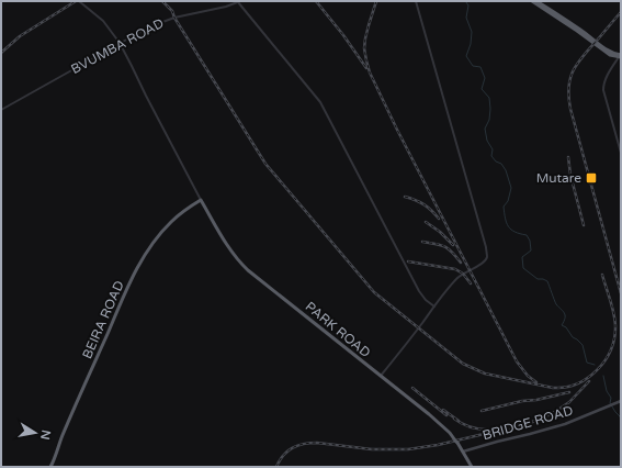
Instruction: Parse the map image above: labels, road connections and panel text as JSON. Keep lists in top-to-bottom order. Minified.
{"streets":{"highway":["BEIRA ROAD","PARK ROAD"],"main road":["BRIDGE ROAD"],"street":["BVUMBA ROAD"]},"crossings":[["BEIRA ROAD","PARK ROAD"],["PARK ROAD","BRIDGE ROAD"]],"places":{"transit":["Mutare"]},"north":"right"}
